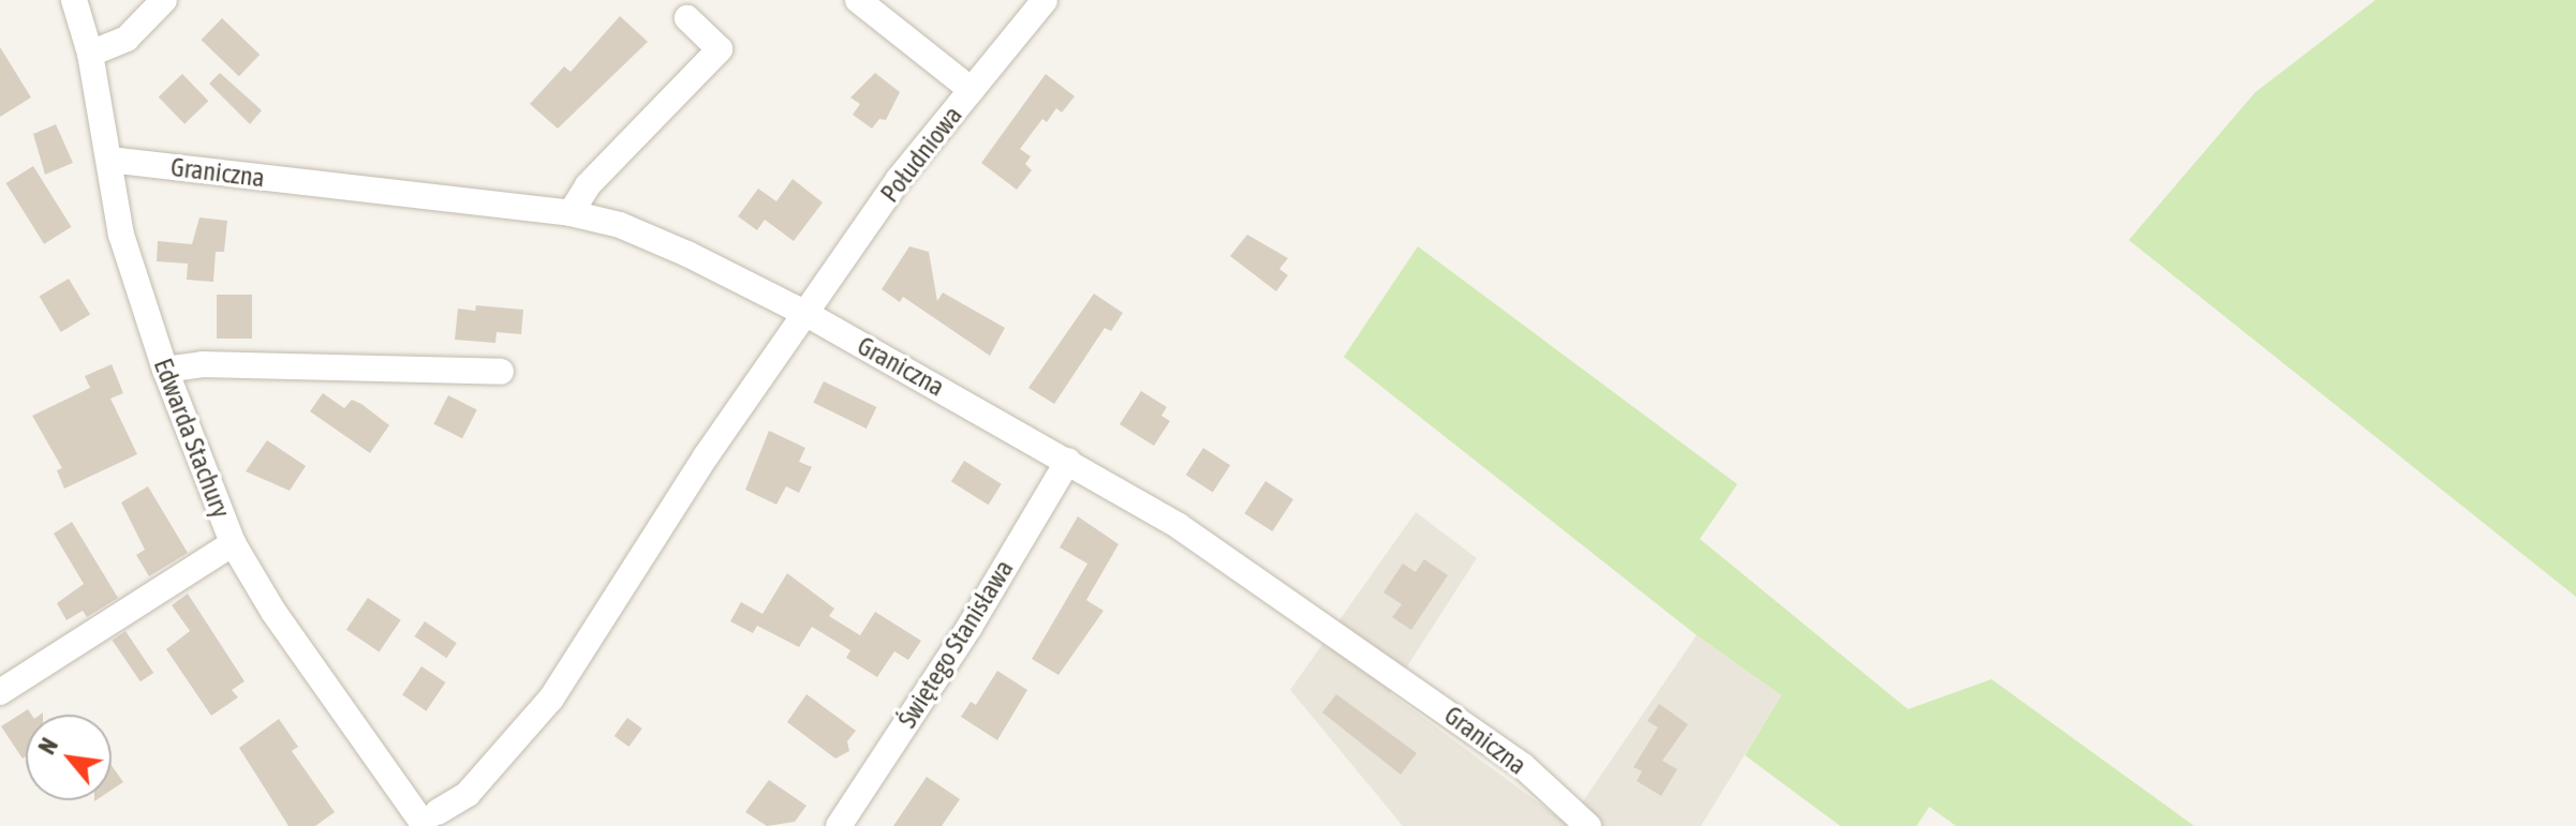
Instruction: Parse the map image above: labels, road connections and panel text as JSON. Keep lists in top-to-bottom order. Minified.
{"streets":{"street":["Południowa","Graniczna","Edwarda Stachury","Świętego Stanisława"]},"crossings":[["Południowa","Graniczna"],["Południowa","Edwarda Stachury"],["Graniczna","Edwarda Stachury"],["Graniczna","Świętego Stanisława"]],"north":"top left"}
